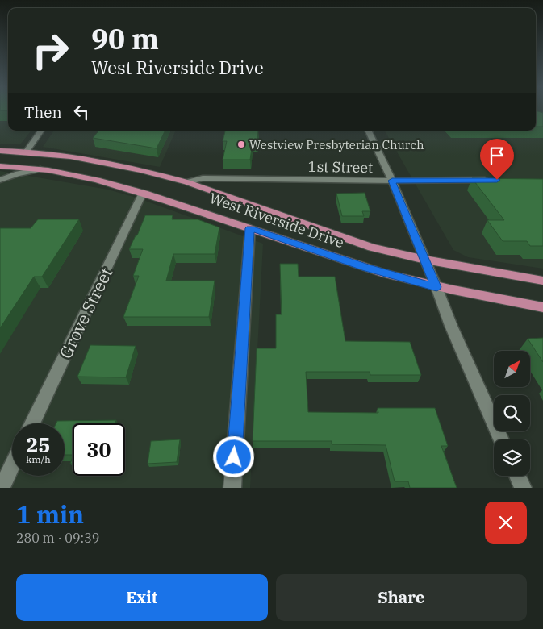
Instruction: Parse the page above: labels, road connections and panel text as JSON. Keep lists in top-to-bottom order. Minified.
{"streets":{"highway":["West Riverside Drive"],"street":["1st Street","Grove Street"]},"crossings":[["1st Street","West Riverside Drive"],["West Riverside Drive","Grove Street"]],"places":["Westview Presbyterian Church"],"north":"top right","page":{"turn":["90 m","West Riverside Drive"],"then":"Then","speed":"25 km/h","limit":"30","heading":["1 min","280 m · 09:39"],"buttons":["Exit","Share"]}}
